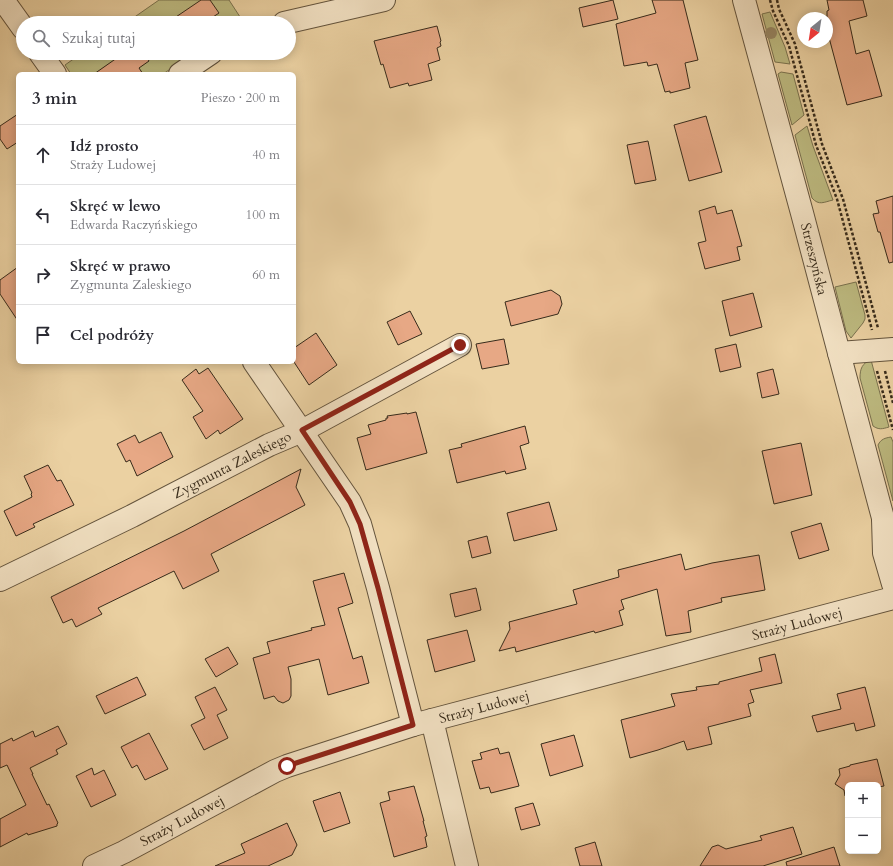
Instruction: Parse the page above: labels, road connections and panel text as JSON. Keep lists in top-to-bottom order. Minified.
{"streets":{"street":["Strzeszyńska","Zygmunta Zaleskiego","Straży Ludowej"]},"north":"bottom left","page":{"search":"Szukaj tutaj","heading":["3 min","Pieszo · 200 m"],"list":[["Idź prosto","Straży Ludowej","40 m"],["Skręć w lewo","Edwarda Raczyńskiego","100 m"],["Skręć w prawo","Zygmunta Zaleskiego","60 m"],"Cel podróży"],"map_buttons":["+","−"]}}
